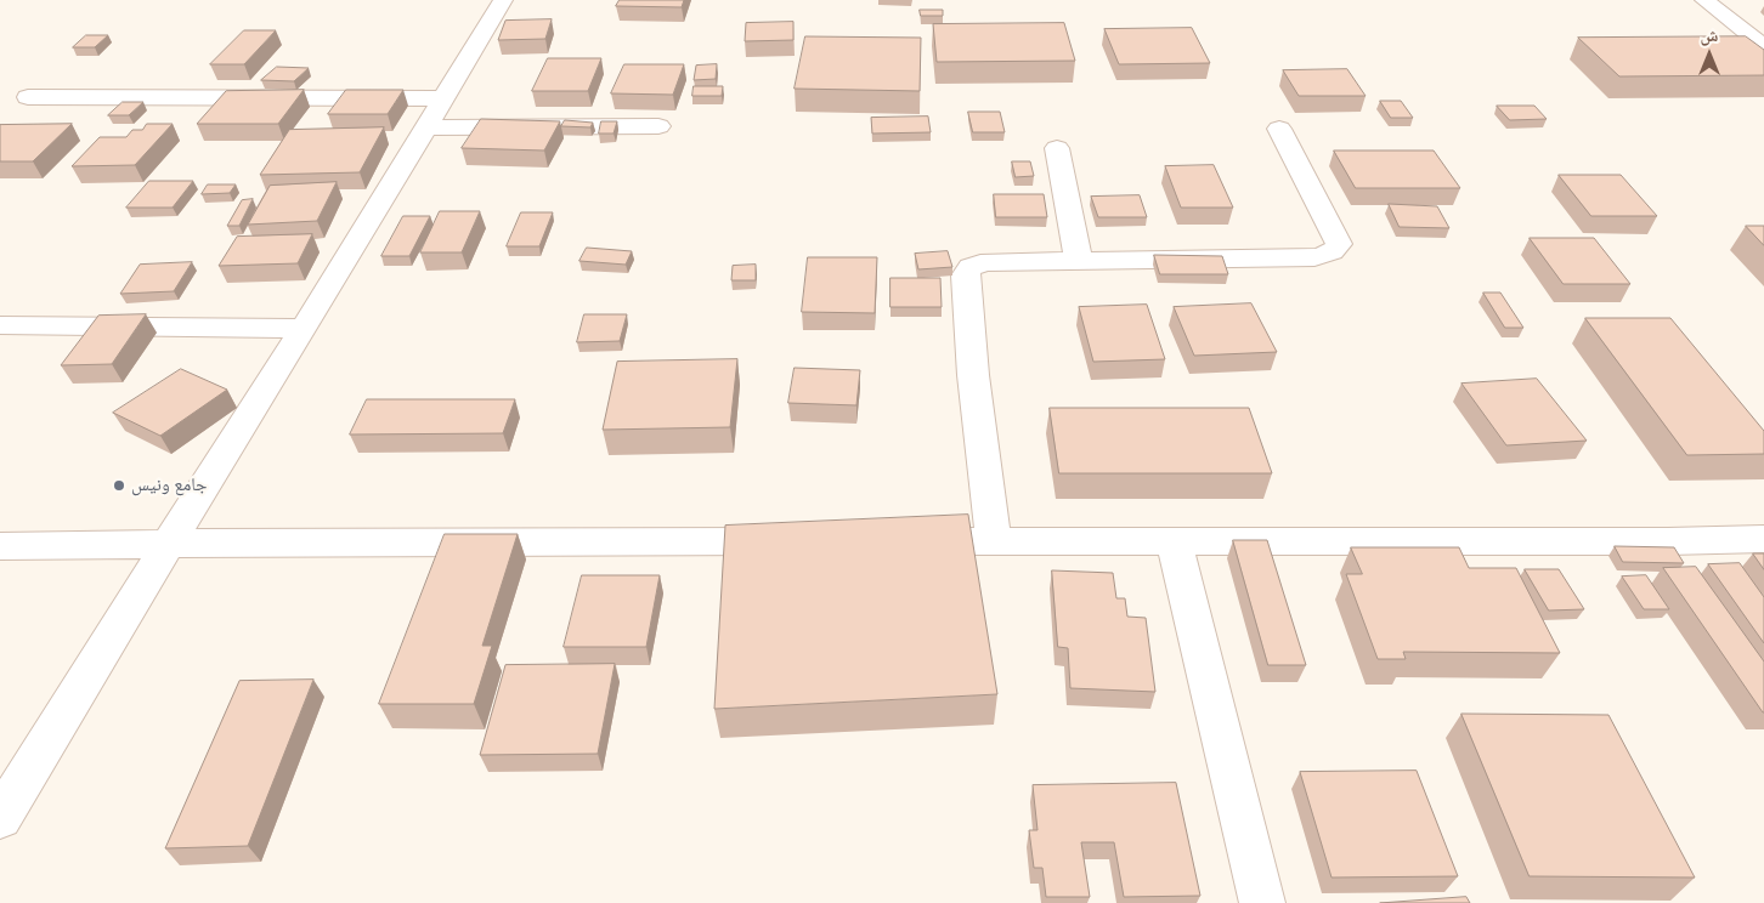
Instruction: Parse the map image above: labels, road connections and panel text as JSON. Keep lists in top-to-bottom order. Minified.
{"places":["جامع ونيس"],"north":"top"}
